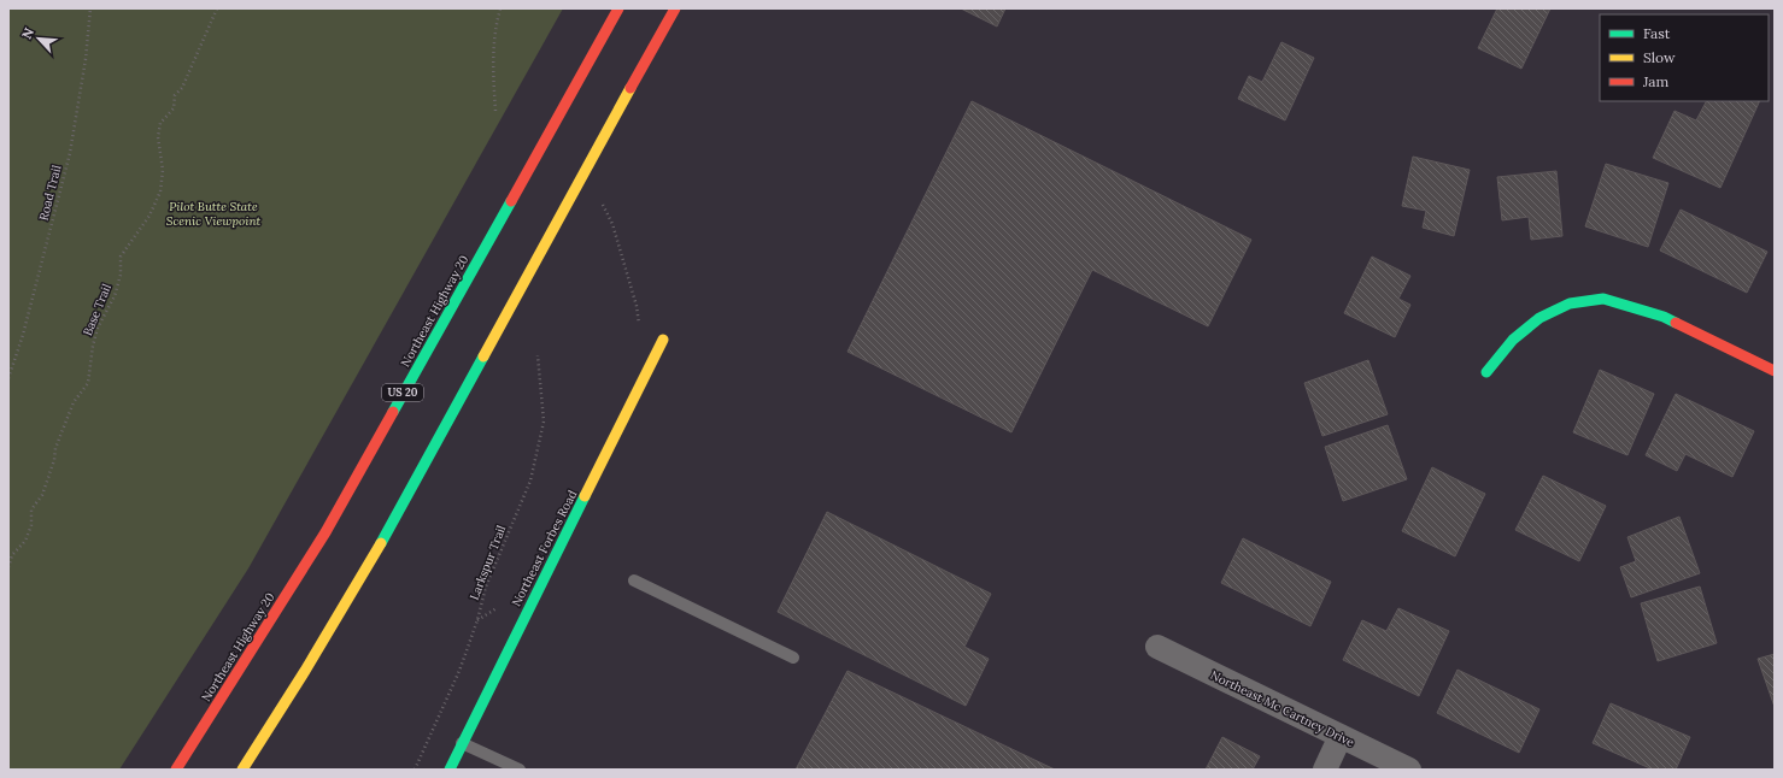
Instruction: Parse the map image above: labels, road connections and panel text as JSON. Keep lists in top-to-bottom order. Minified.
{"streets":{"main road":["Northeast Highway 20","US 20","Northeast Forbes Road"],"street":["Northeast Mc Cartney Drive"],"path":["Road Trail","Base Trail","Larkspur Trail"]},"parks":["Pilot Butte State Scenic Viewpoint"],"legend":["Fast","Slow","Jam"],"north":"top left"}
